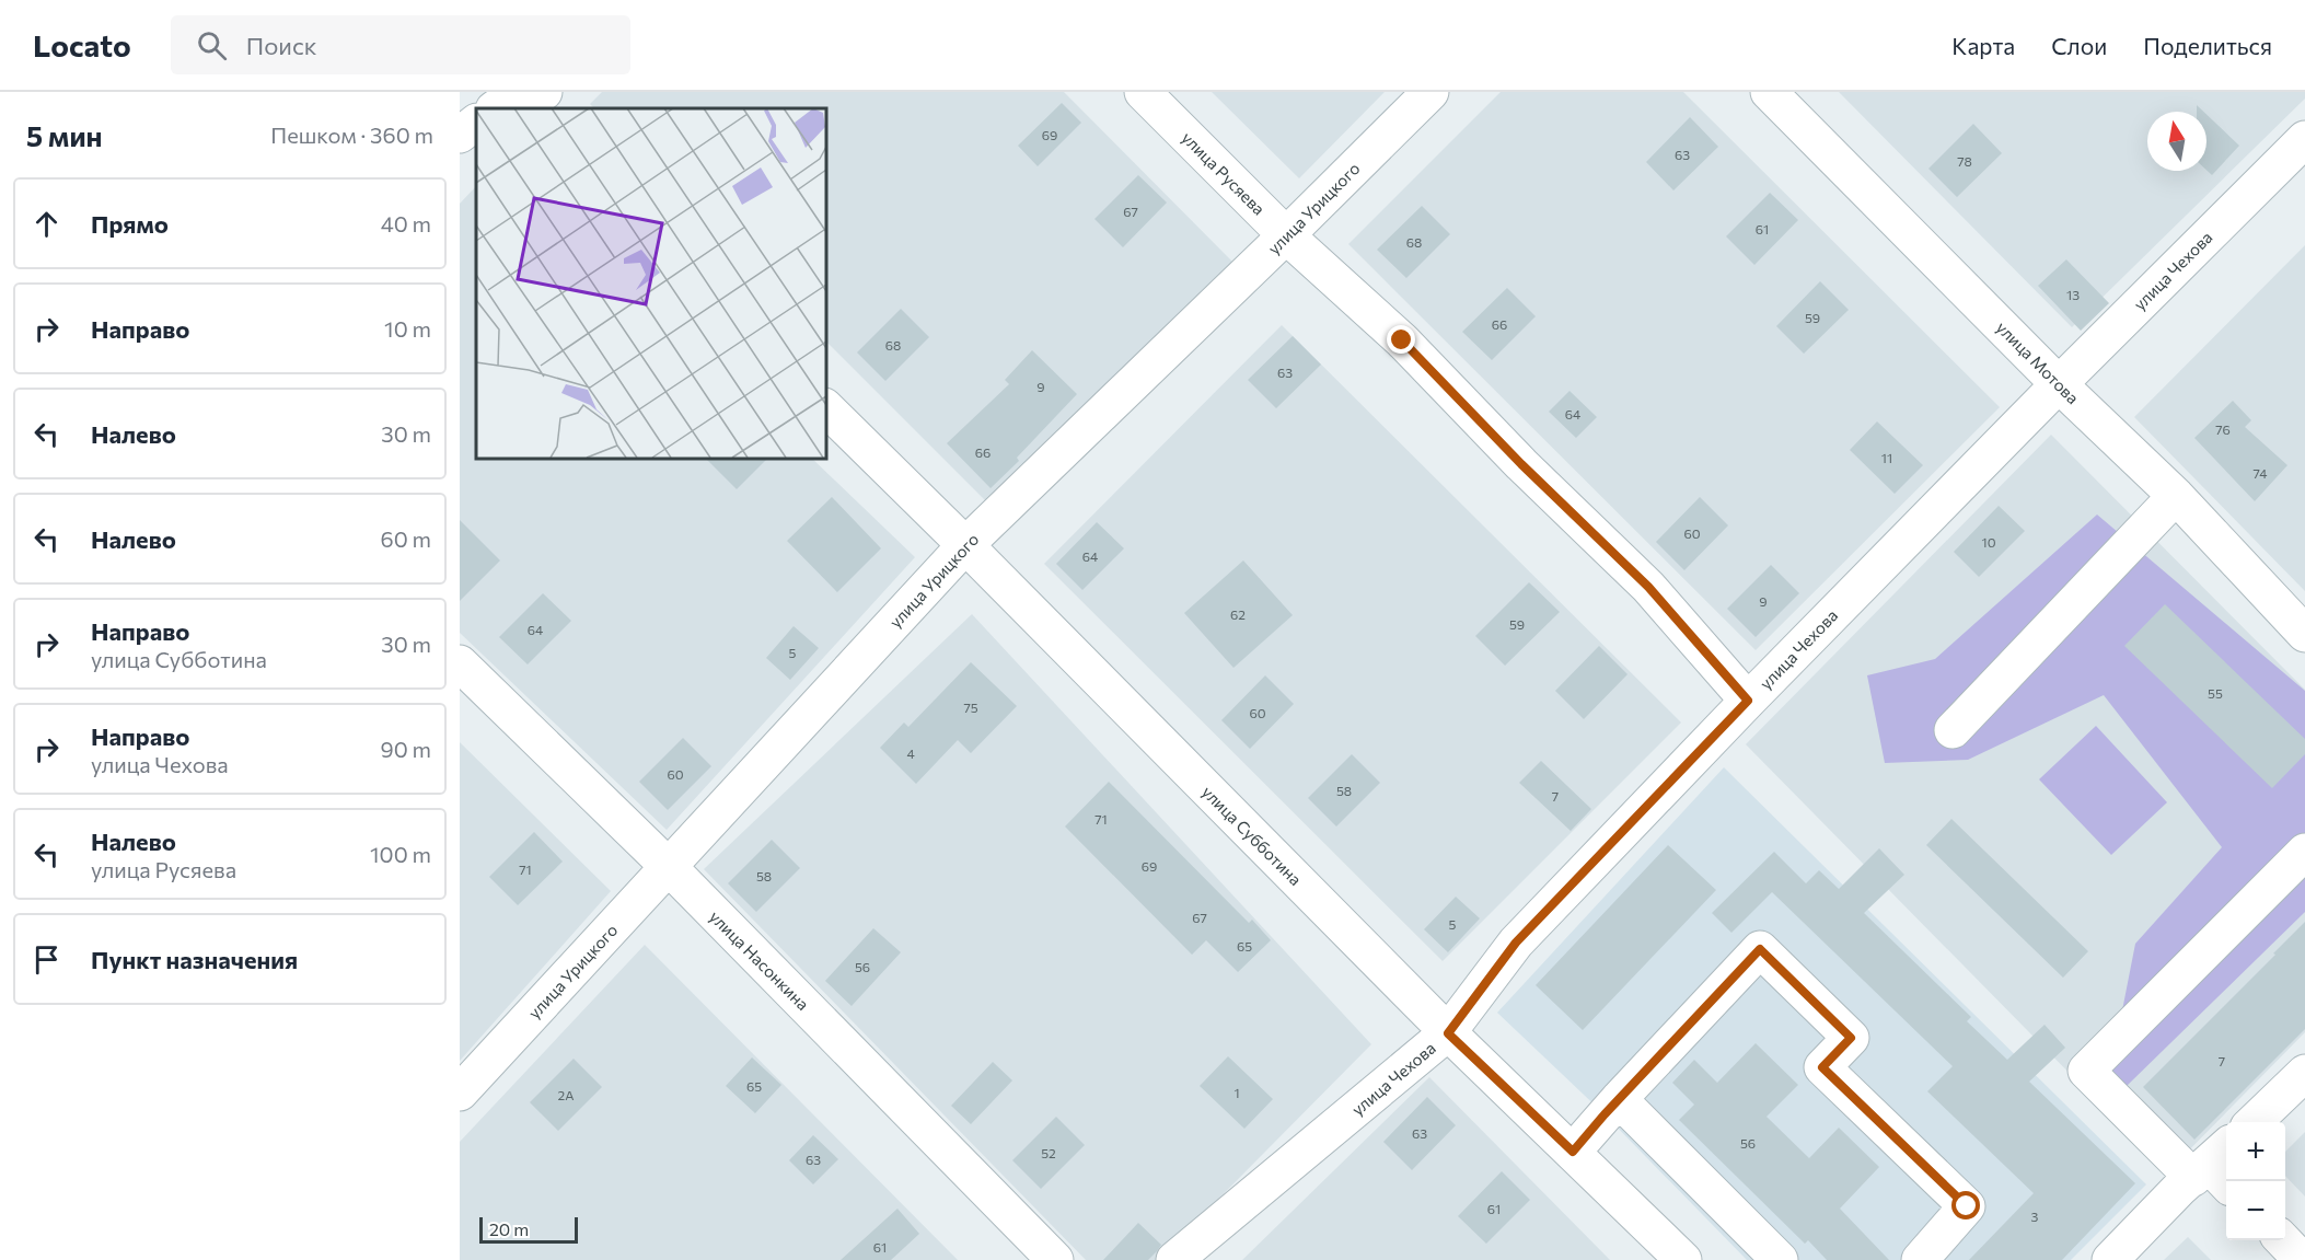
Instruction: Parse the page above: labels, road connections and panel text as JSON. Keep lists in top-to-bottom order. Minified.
{"streets":{"street":["улица Русяева","улица Урицкого","улица Чехова","улица Мотова","улица Субботина","улица Насонкина"]},"crossings":[["улица Русяева","улица Урицкого"],["улица Русяева","улица Чехова"],["улица Урицкого","улица Субботина"],["улица Урицкого","улица Насонкина"],["улица Чехова","улица Мотова"],["улица Чехова","улица Субботина"]],"house_numbers":["69","63","78","67","61","68","13","59","66","68","63","9","64","76","66","11","74","60","10","64","9","62","59","64","5","55","75","60","4","60","58","7","71","69","71","58","67","5","65","56","7","65","1","2А","63","56","52","63","61","3","61"],"scale_bar":"20 m","north":"top","page":{"header":"Locato","search":"Поиск","nav":["Карта","Слои","Поделиться"],"heading":["5 мин","Пешком · 360 m"],"list":[["Прямо","40 m"],["Направо","10 m"],["Налево","30 m"],["Налево","60 m"],["Направо","улица Субботина","30 m"],["Направо","улица Чехова","90 m"],["Налево","улица Русяева","100 m"],"Пункт назначения"],"map_buttons":["+","−"],"scale":"20 m"}}
